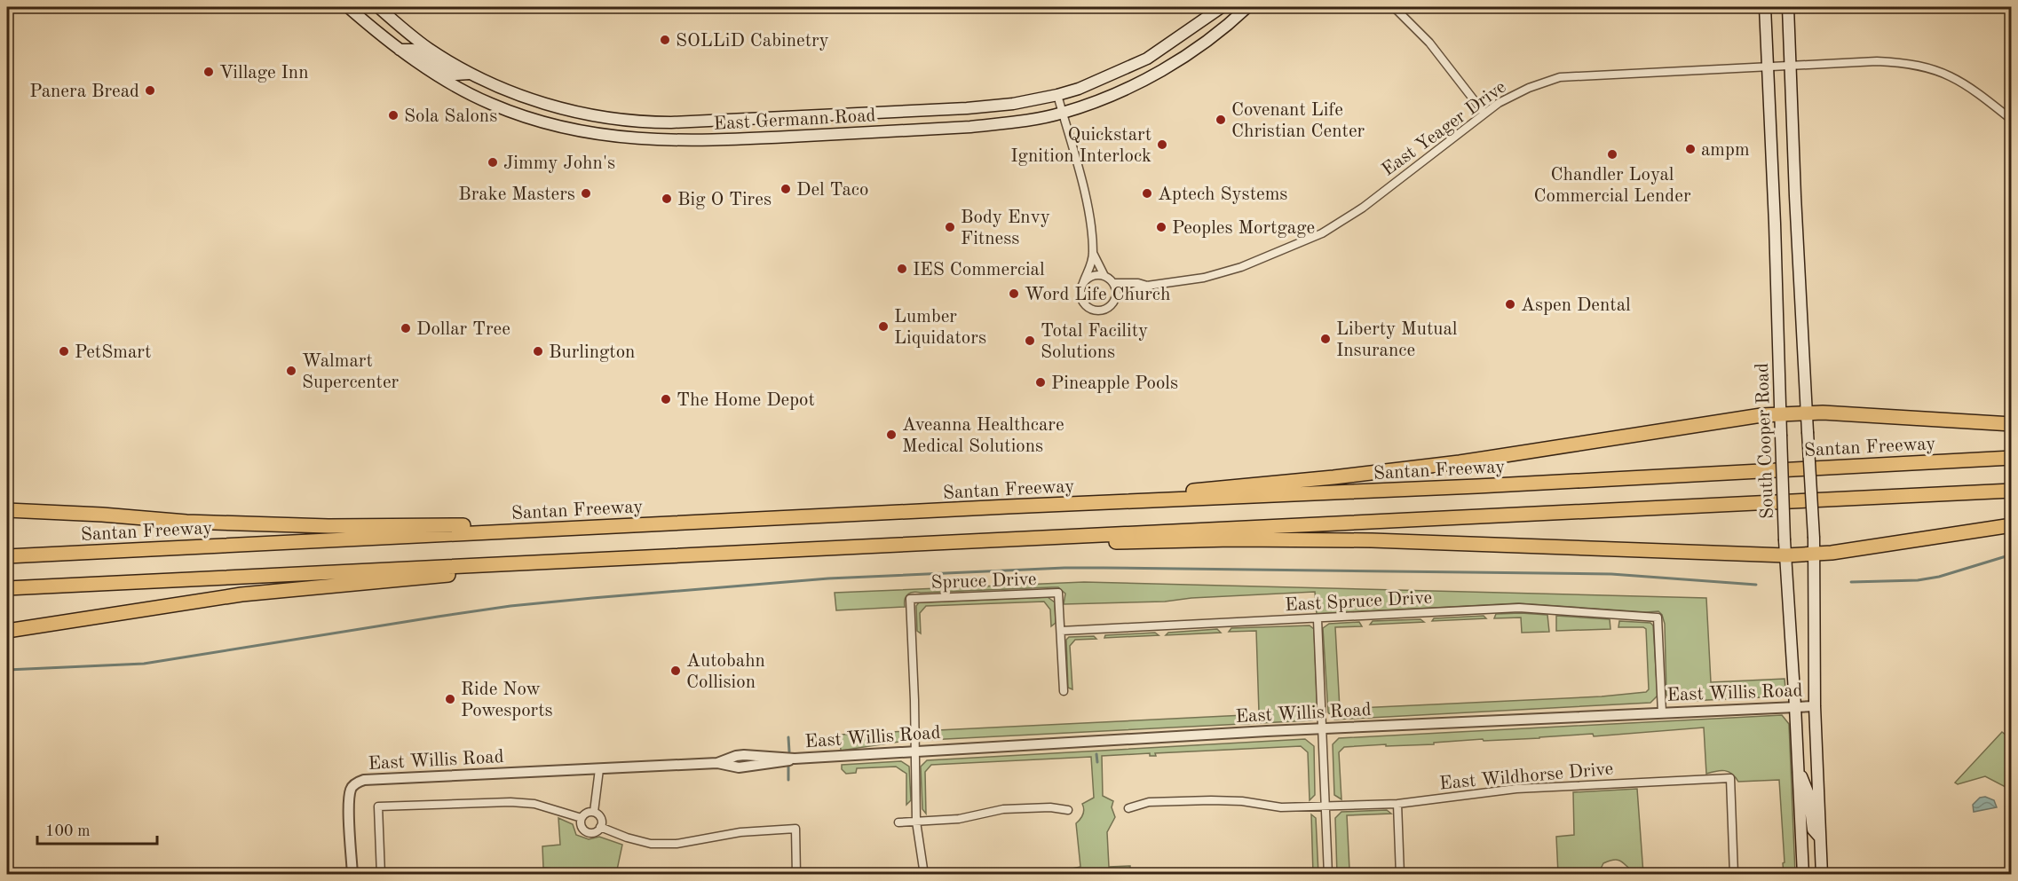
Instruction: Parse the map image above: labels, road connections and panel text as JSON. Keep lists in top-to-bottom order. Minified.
{"streets":{"highway":["Santan Freeway"],"main road":["East Germann Road","South Cooper Road"],"street":["East Yeager Drive","Spruce Drive","East Spruce Drive","East Willis Road","East Wildhorse Drive"]},"crossings":[["East Yeager Drive","South Cooper Road"],["South Cooper Road","East Willis Road"],["Spruce Drive","East Spruce Drive"],["Spruce Drive","East Willis Road"],["East Spruce Drive","East Willis Road"]],"places":["SOLLiD Cabinetry","Village Inn","Panera Bread","Sola Salons","Covenant Life Christian Center","Quickstart Ignition Interlock","ampm","Chandler Loyal Commercial Lender","Jimmy John's","Del Taco","Brake Masters","Aptech Systems","Big O Tires","Body Envy Fitness","Peoples Mortgage","IES Commercial","Word Life Church","Aspen Dental","Lumber Liquidators","Dollar Tree","Liberty Mutual Insurance","Total Facility Solutions","PetSmart","Burlington","Walmart Supercenter","Pineapple Pools","The Home Depot","Aveanna Healthcare Medical Solutions","Autobahn Collision","Ride Now Powesports"],"scale_bar":"100 m"}
